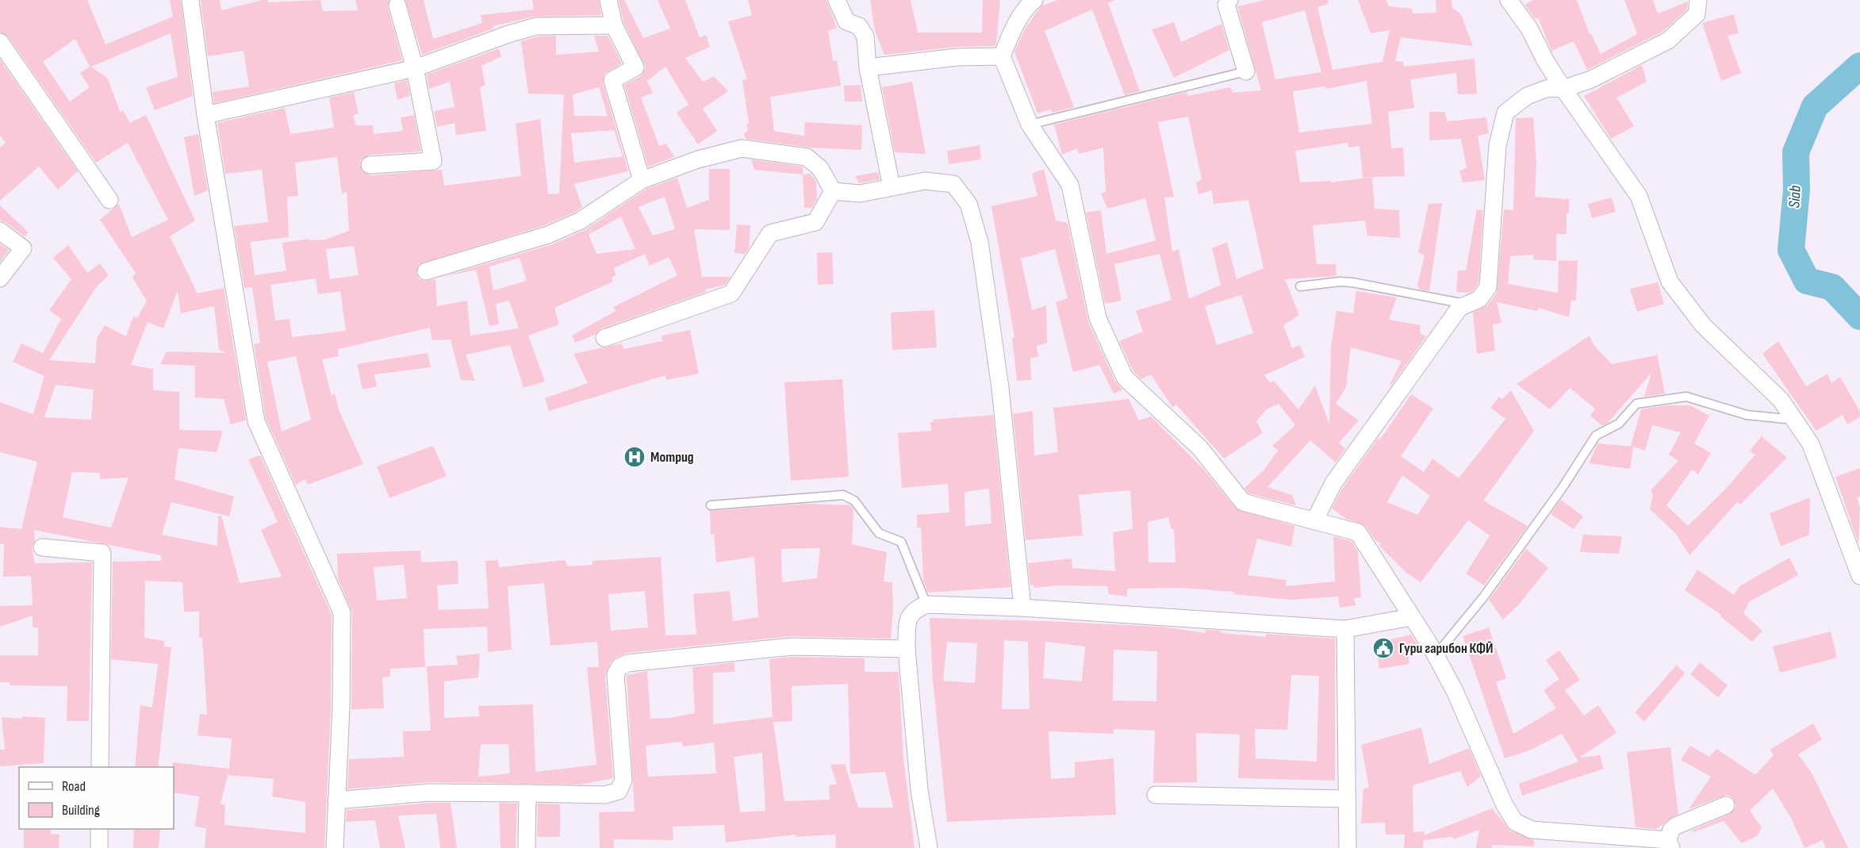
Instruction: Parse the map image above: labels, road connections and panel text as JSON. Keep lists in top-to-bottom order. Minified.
{"water":["Siab"],"places":{"hospital":["Мотрид"],"public building":["Гури гарибон КФЙ"]},"legend":["Road","Building"]}
